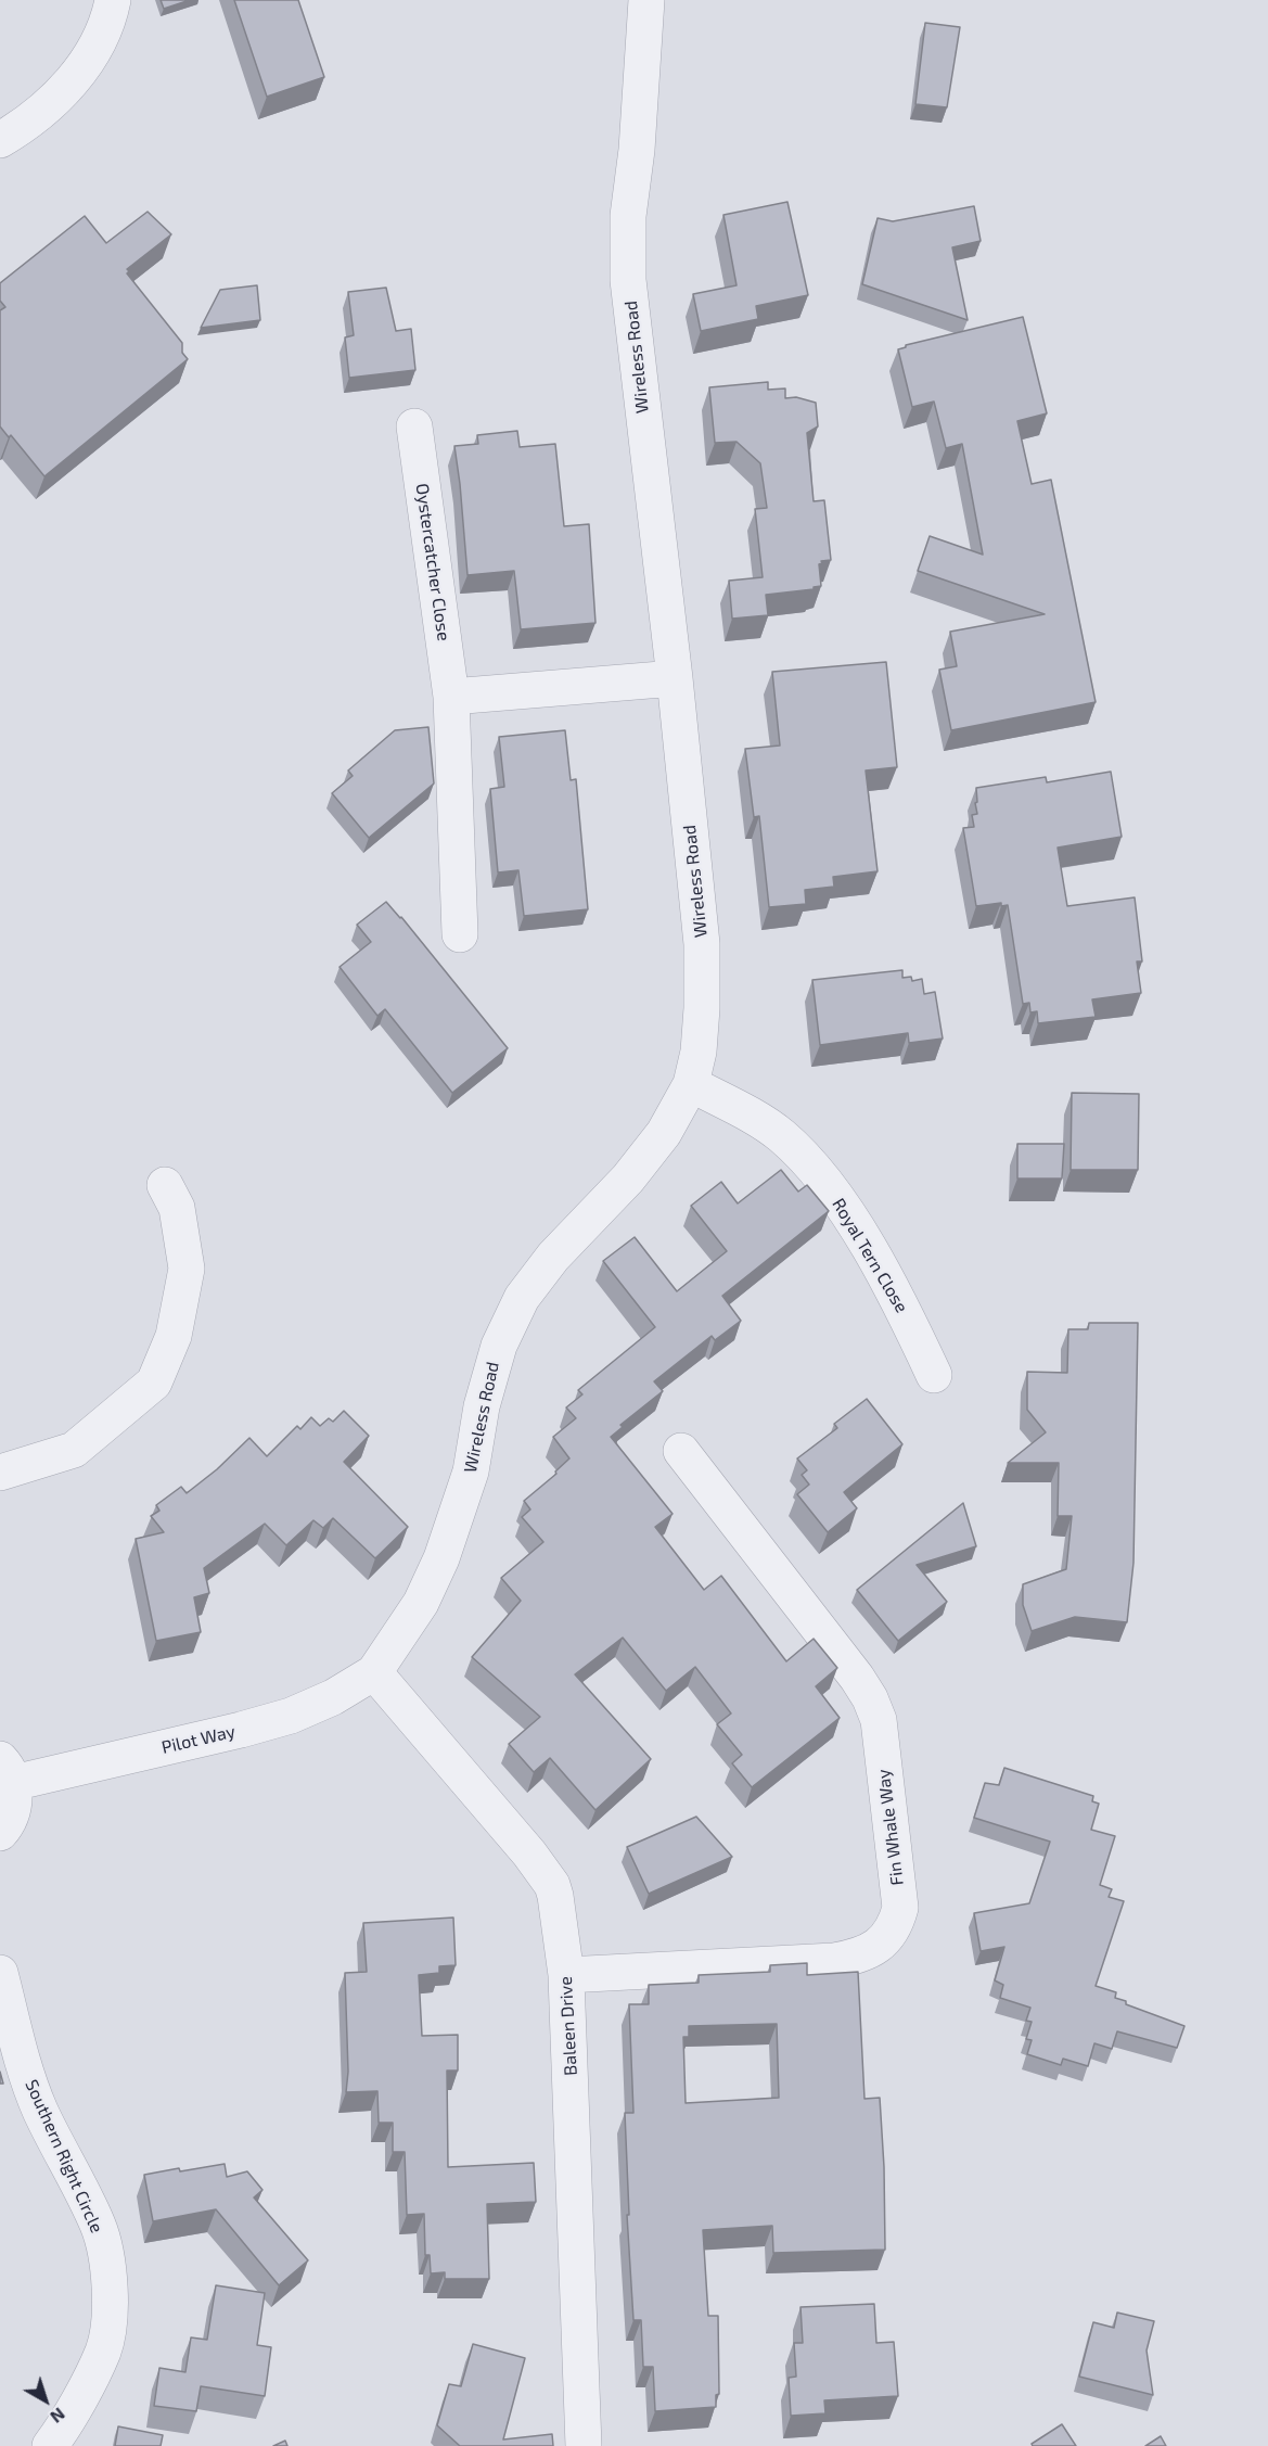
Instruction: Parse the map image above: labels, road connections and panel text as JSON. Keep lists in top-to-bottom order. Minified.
{"streets":{"street":["Wireless Road","Oystercatcher Close","Royal Tern Close","Pilot Way","Fin Whale Way","Baleen Drive","Southern Right Circle"]},"crossings":[["Wireless Road","Royal Tern Close"],["Wireless Road","Pilot Way"],["Wireless Road","Baleen Drive"],["Pilot Way","Baleen Drive"],["Fin Whale Way","Baleen Drive"]],"north":"bottom right"}
